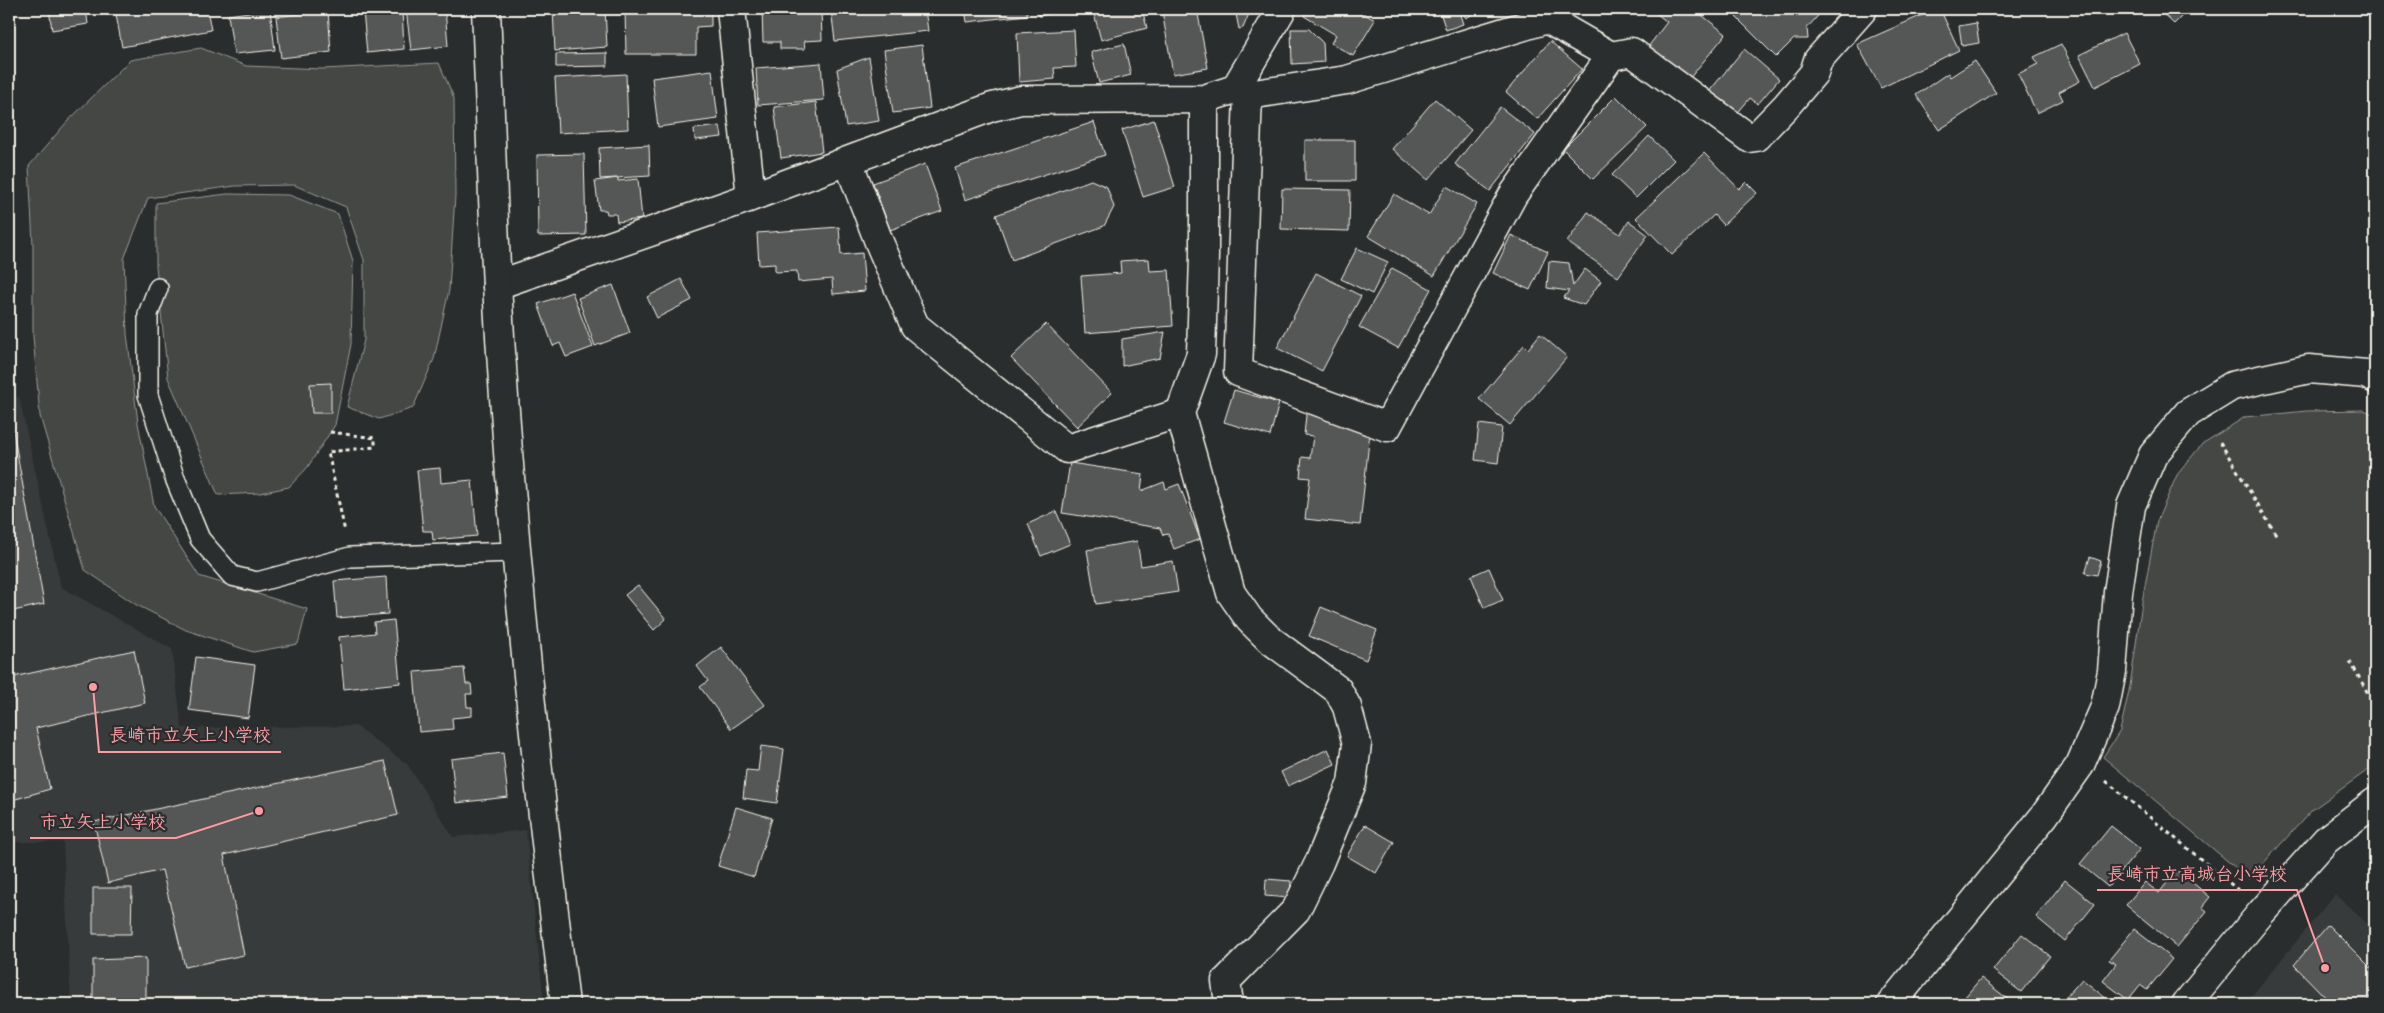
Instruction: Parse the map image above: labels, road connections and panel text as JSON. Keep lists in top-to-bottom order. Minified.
{"places":["長崎市立矢上小学校","市立矢上小学校","長崎市立高城台小学校"]}
